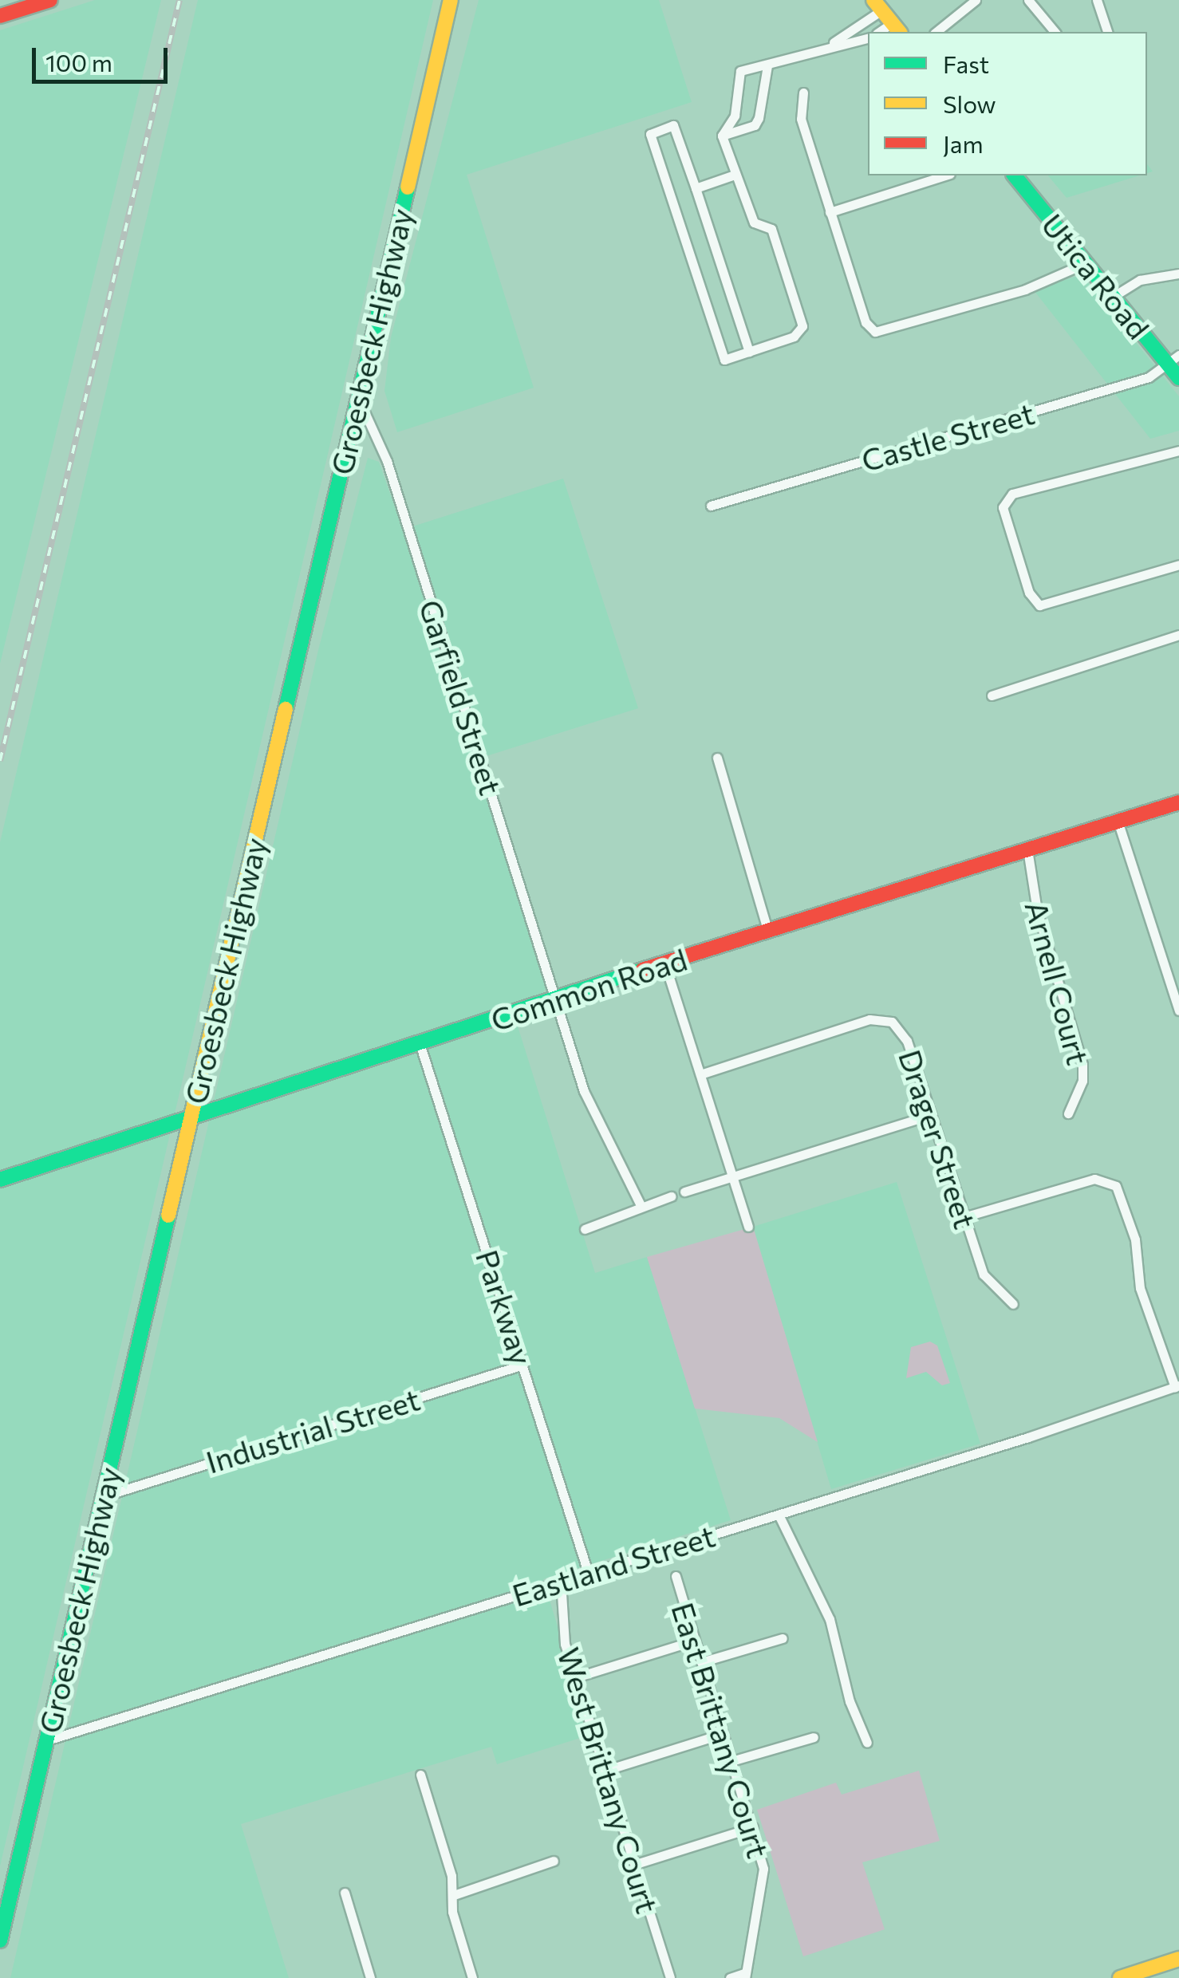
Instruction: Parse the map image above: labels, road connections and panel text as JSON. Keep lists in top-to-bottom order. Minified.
{"streets":{"main road":["Utica Road","Groesbeck Highway","Common Road"],"street":["Castle Street","Garfield Street","Arnell Court","Drager Street","Parkway","Industrial Street","Eastland Street","East Brittany Court","West Brittany Court"]},"crossings":[["Utica Road","Castle Street"],["Groesbeck Highway","Garfield Street"],["Groesbeck Highway","Common Road"],["Groesbeck Highway","Industrial Street"],["Groesbeck Highway","Eastland Street"],["Garfield Street","Common Road"],["Arnell Court","Common Road"],["Common Road","Parkway"],["Parkway","Industrial Street"],["Parkway","Eastland Street"],["Eastland Street","West Brittany Court"]],"legend":["Fast","Slow","Jam"],"scale_bar":"100 m"}
